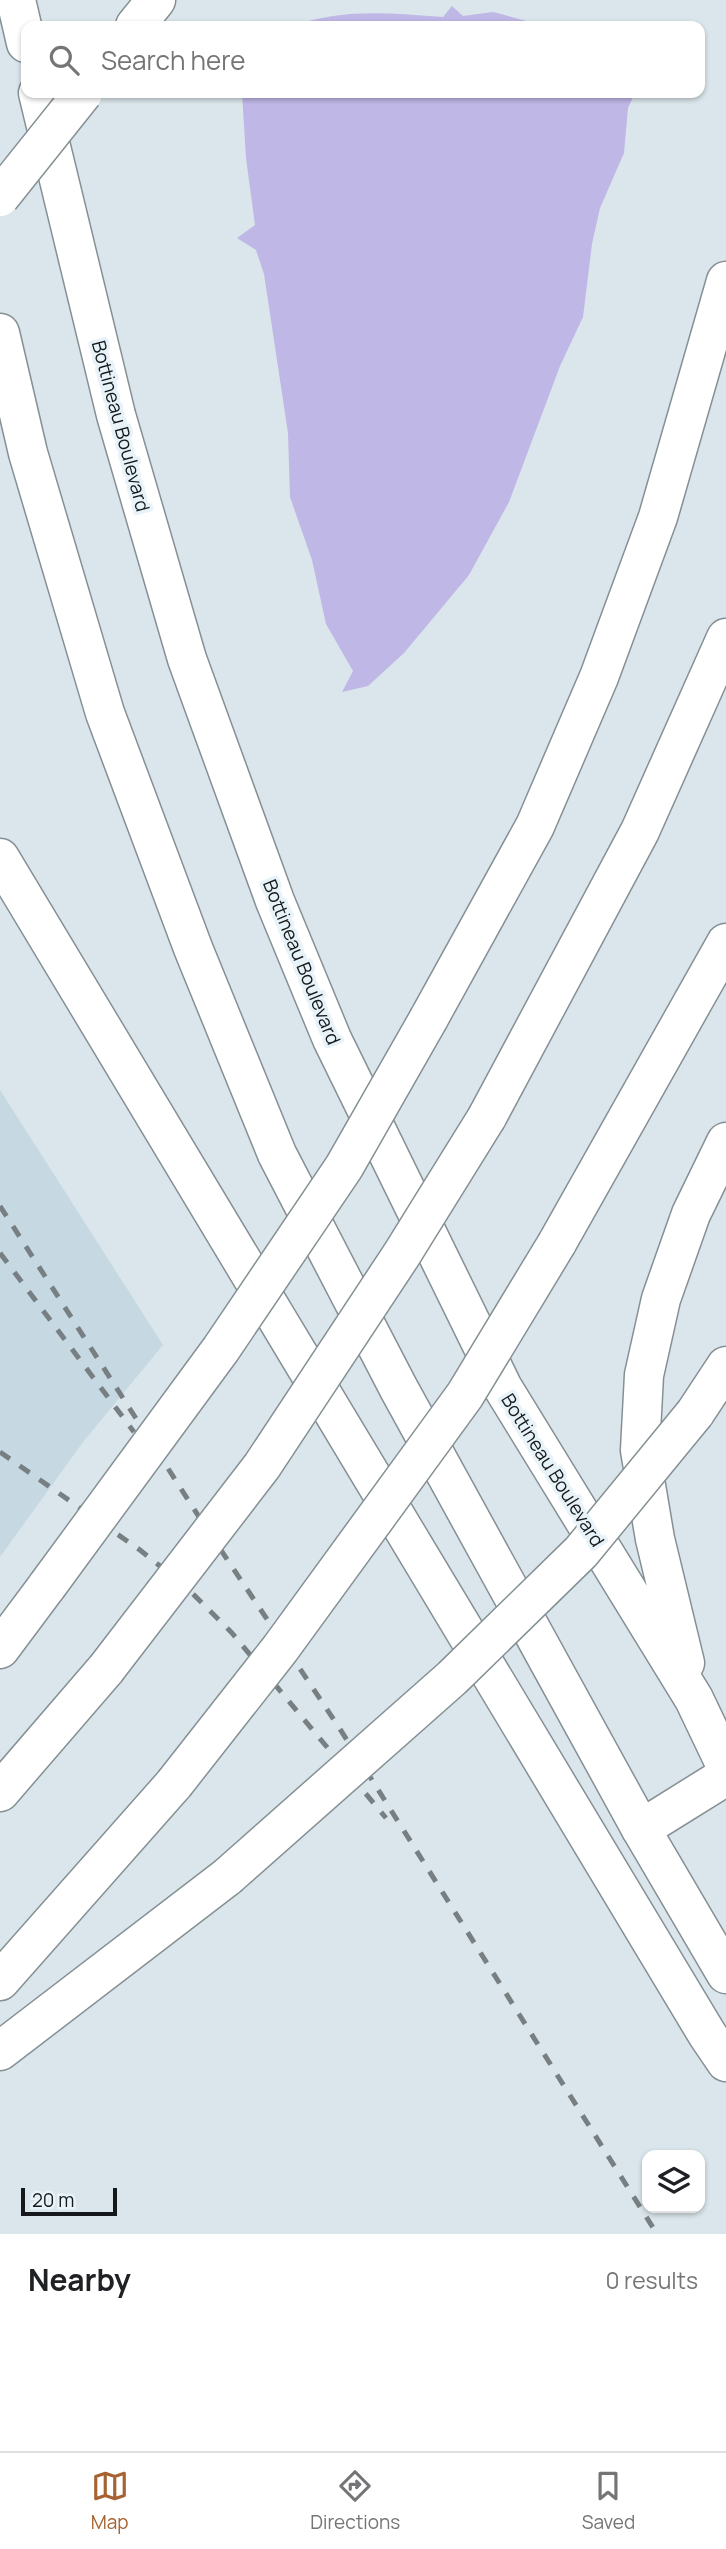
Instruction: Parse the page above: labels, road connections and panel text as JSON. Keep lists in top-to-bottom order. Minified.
{"streets":{"main road":["Bottineau Boulevard"]},"scale_bar":"20 m","page":{"search":"Search here","scale":"20 m","heading":["Nearby","0 results"],"nav":["Map","Directions","Saved"]}}
